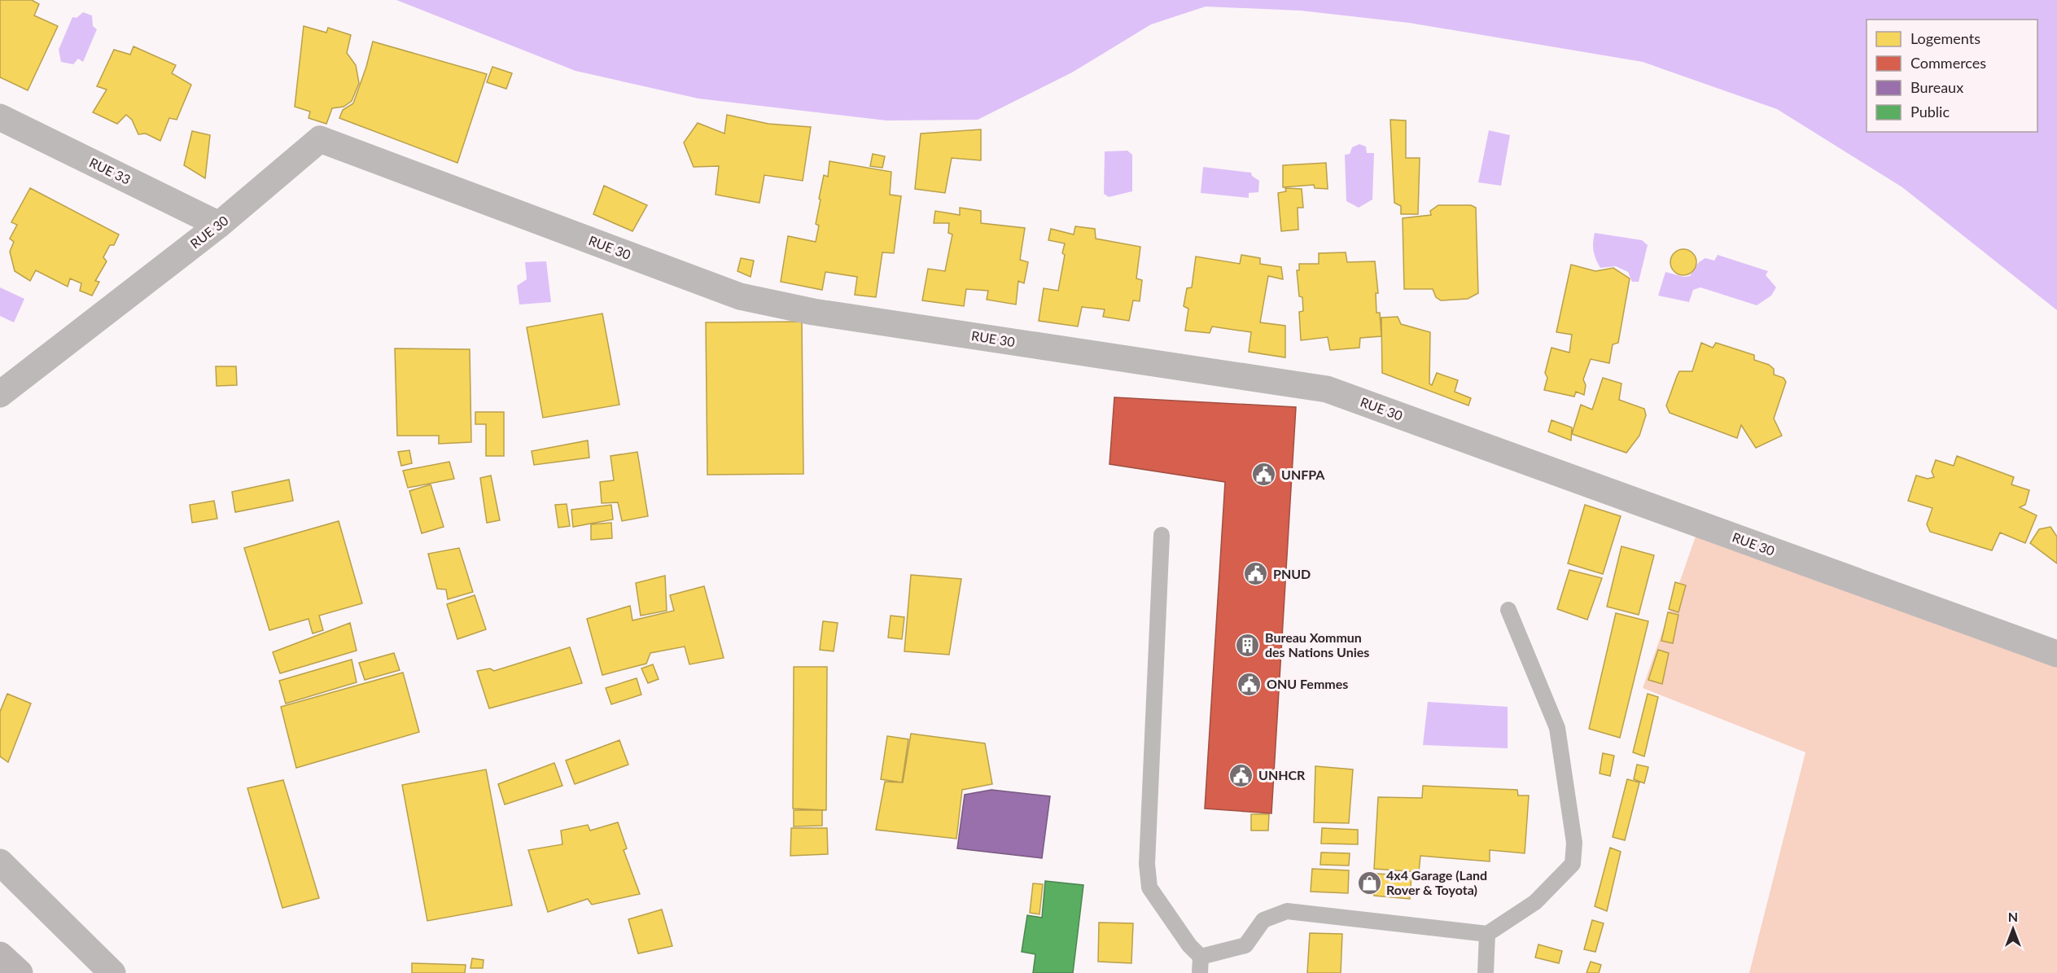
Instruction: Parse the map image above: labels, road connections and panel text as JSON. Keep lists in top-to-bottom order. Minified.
{"streets":{"street":["RUE 33","RUE 30"]},"crossings":[["RUE 33","RUE 30"]],"places":{"public building":["UNFPA","PNUD","ONU Femmes","UNHCR"],"building":["Bureau Xommun des Nations Unies"],"shop":["4x4 Garage (Land Rover & Toyota)"]},"legend":["Logements","Commerces","Bureaux","Public"],"north":"top"}
